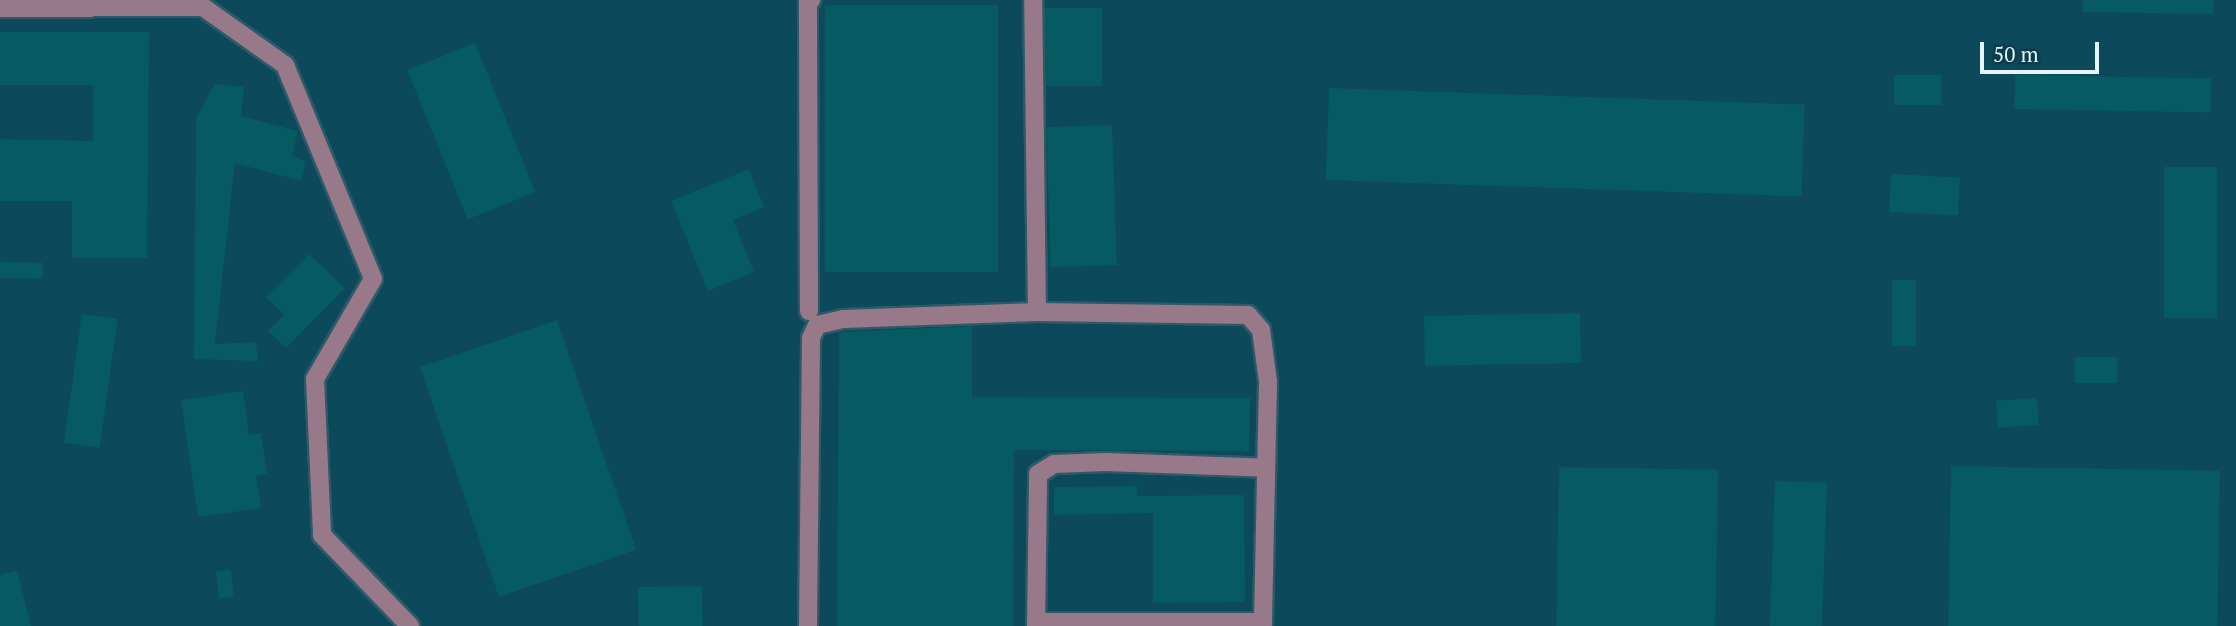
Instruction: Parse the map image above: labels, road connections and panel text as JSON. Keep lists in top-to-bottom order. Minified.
{"scale_bar":"50 m"}
